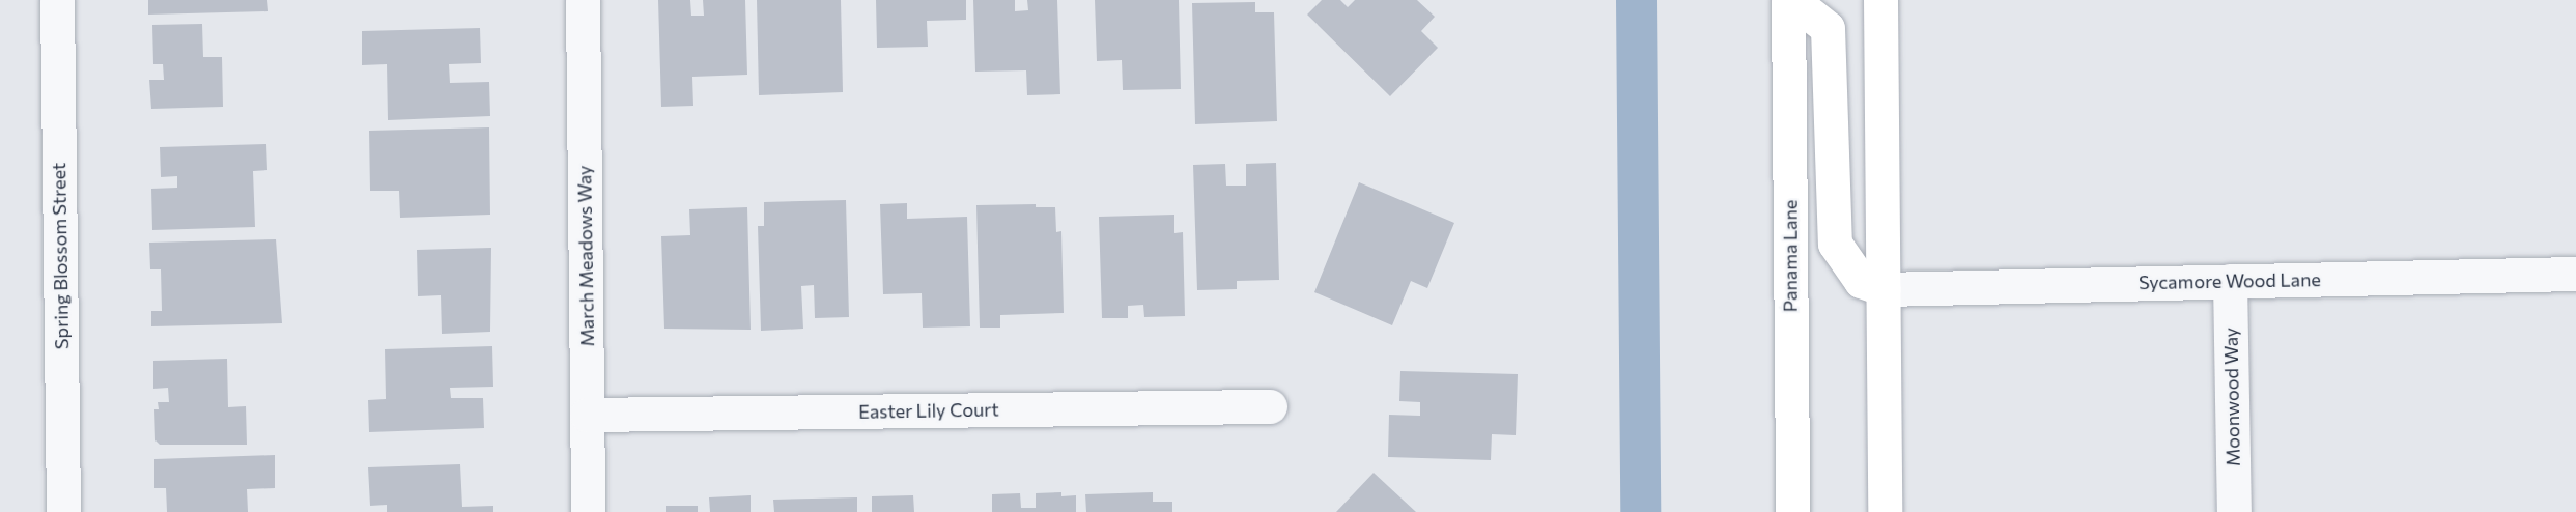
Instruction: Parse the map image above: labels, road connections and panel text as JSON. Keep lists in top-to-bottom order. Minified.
{"streets":{"main road":["Panama Lane"],"street":["Spring Blossom Street","March Meadows Way","Sycamore Wood Lane","Moonwood Way","Easter Lily Court"]},"crossings":[["March Meadows Way","Easter Lily Court"],["Sycamore Wood Lane","Moonwood Way"]]}
